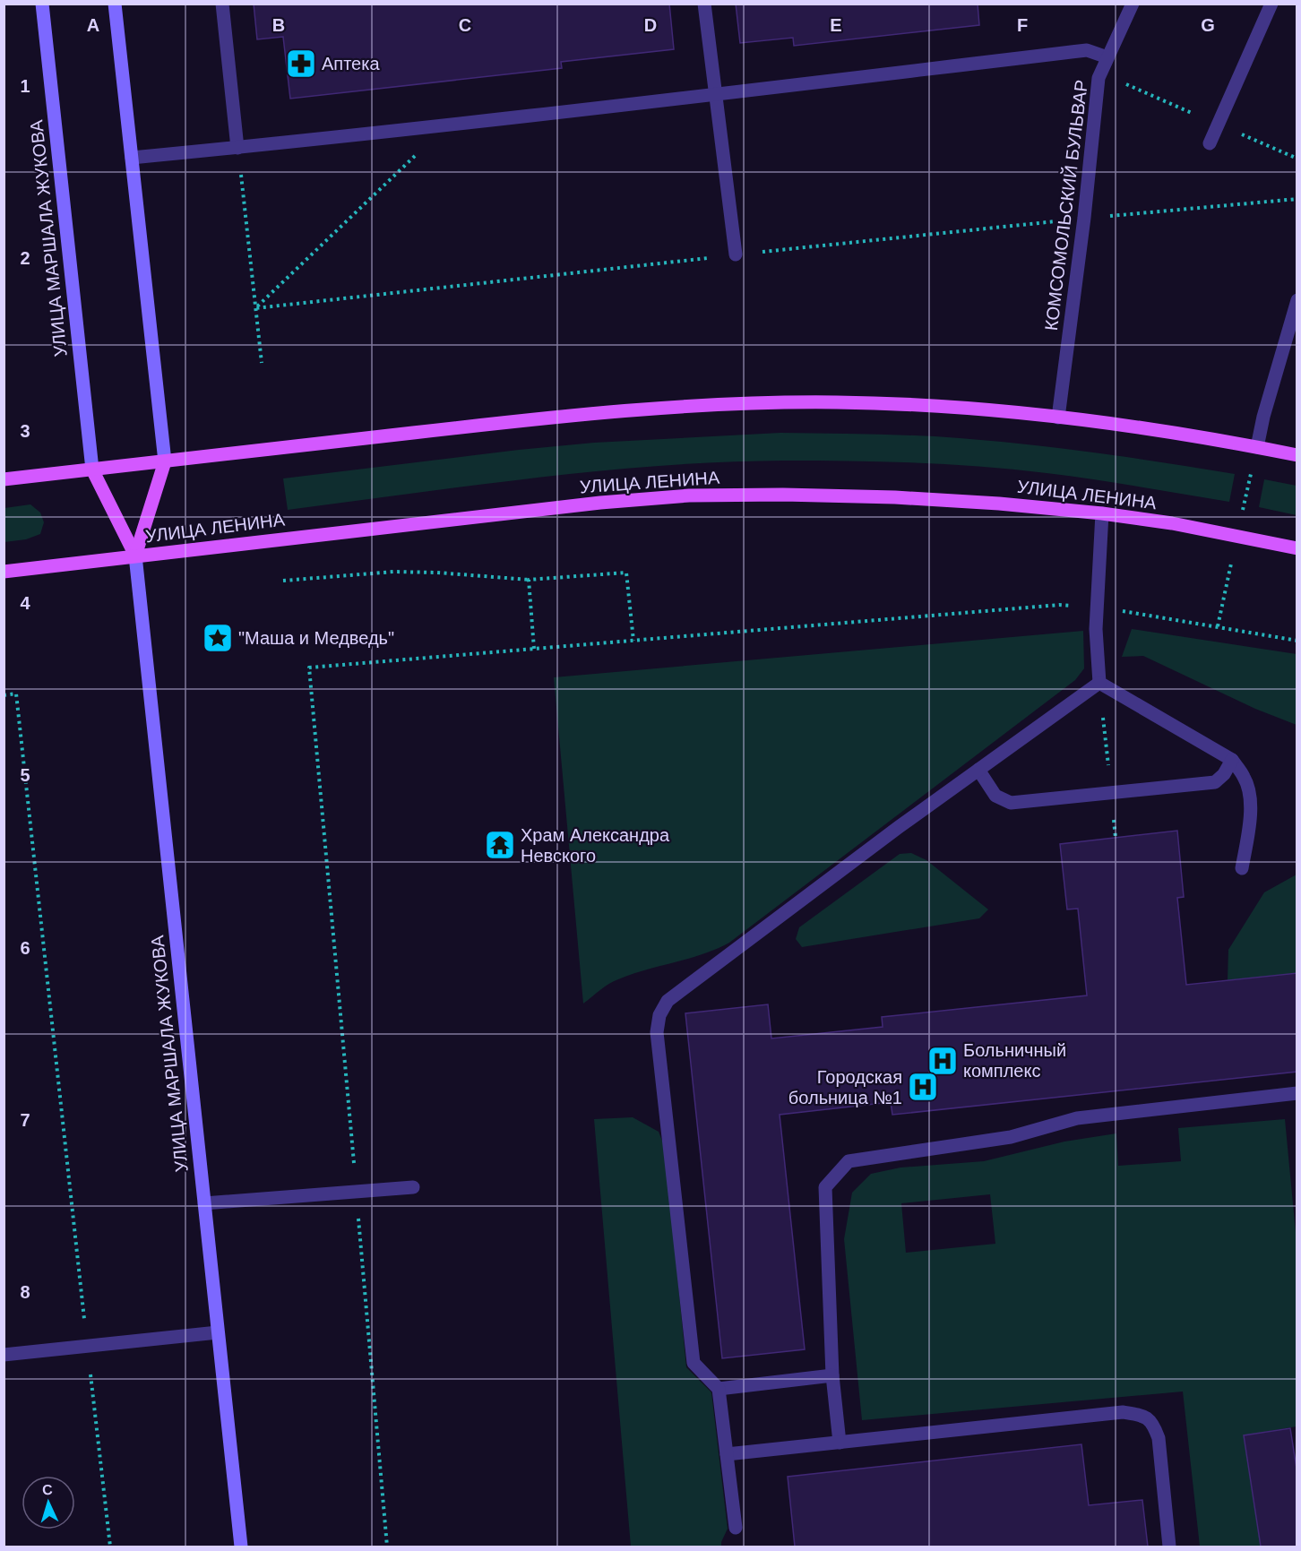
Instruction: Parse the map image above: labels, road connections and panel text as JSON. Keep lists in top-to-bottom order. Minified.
{"streets":{"main road":["УЛИЦА МАРШАЛА ЖУКОВА","УЛИЦА ЛЕНИНА"],"street":["КОМСОМОЛЬСКИЙ БУЛЬВАР"]},"crossings":[["УЛИЦА МАРШАЛА ЖУКОВА","УЛИЦА ЛЕНИНА"]],"places":{"pharmacy":["Аптека"],"place":["\"Маша и Медведь\""],"temple":["Храм Александра Невского"],"hospital":["Больничный комплекс","Городская больница №1"]},"north":"top","grid":{"columns":["A","B","C","D","E","F","G"],"rows":["1","2","3","4","5","6","7","8"]}}
